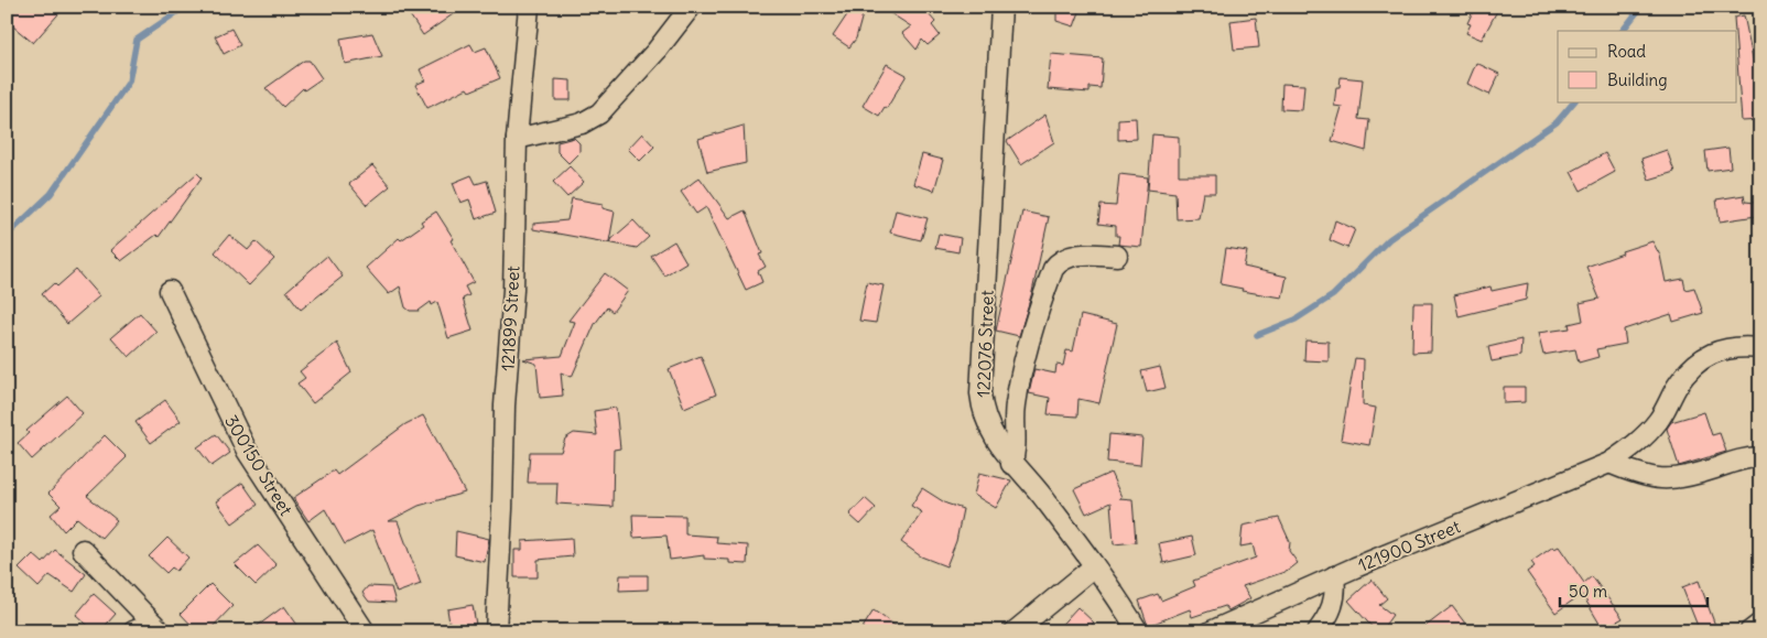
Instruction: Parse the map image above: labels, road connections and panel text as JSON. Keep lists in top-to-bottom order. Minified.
{"streets":{"street":["121899 Street","122076 Street","300150 Street","121900 Street"]},"legend":["Road","Building"],"scale_bar":"50 m"}
